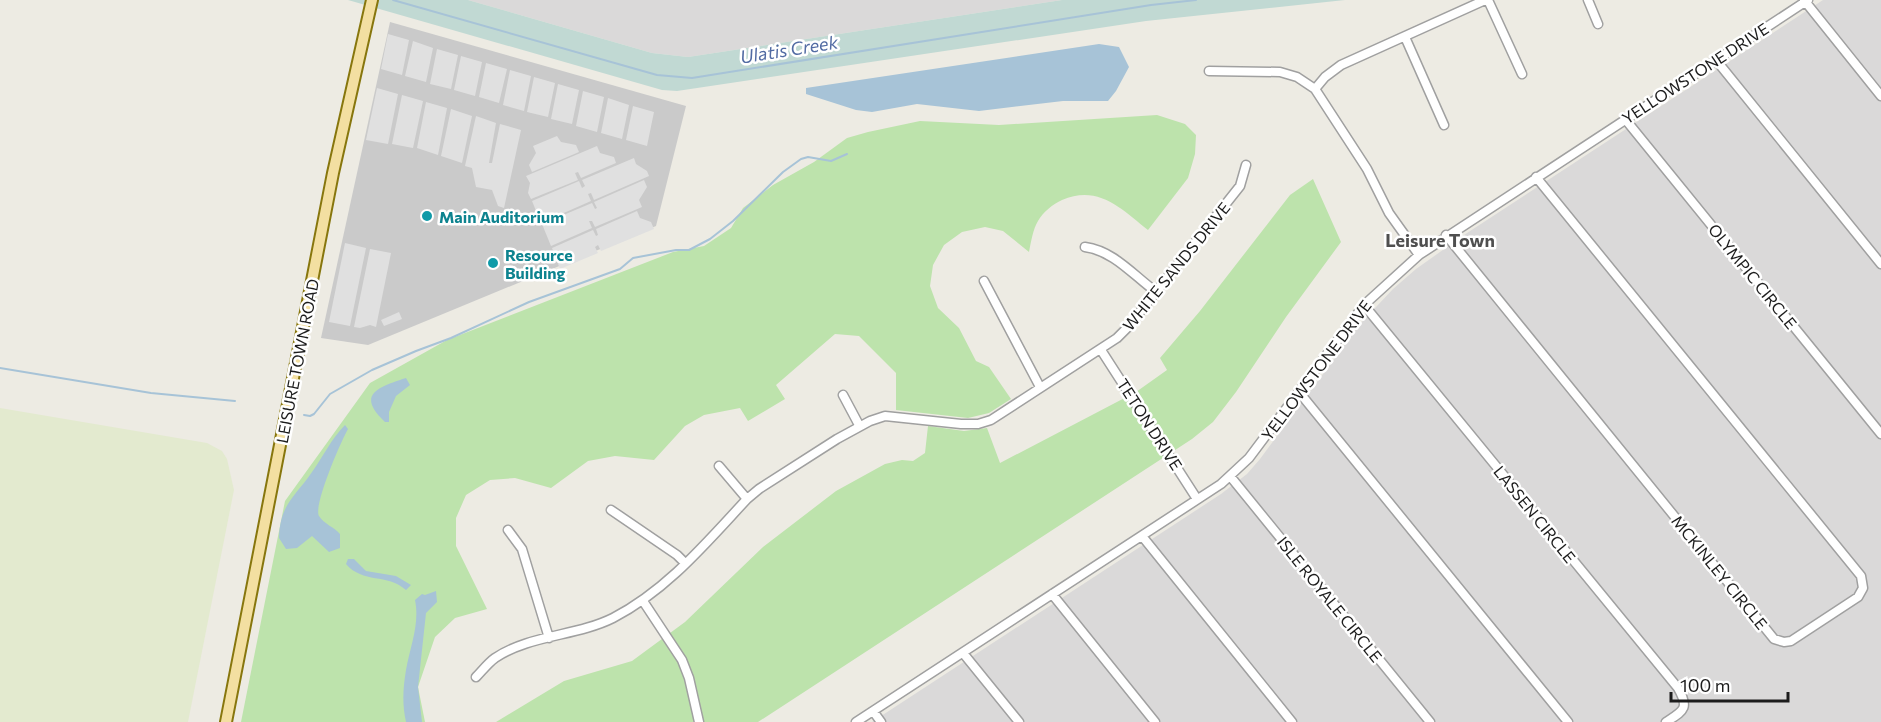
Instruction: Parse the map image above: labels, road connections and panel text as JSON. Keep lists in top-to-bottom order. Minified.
{"streets":{"main road":["LEISURE TOWN ROAD"],"street":["YELLOWSTONE DRIVE","WHITE SANDS DRIVE","OLYMPIC CIRCLE","TETON DRIVE","LASSEN CIRCLE","MCKINLEY CIRCLE","ISLE ROYALE CIRCLE"]},"crossings":[["YELLOWSTONE DRIVE","OLYMPIC CIRCLE"],["YELLOWSTONE DRIVE","TETON DRIVE"],["YELLOWSTONE DRIVE","LASSEN CIRCLE"],["YELLOWSTONE DRIVE","MCKINLEY CIRCLE"],["YELLOWSTONE DRIVE","ISLE ROYALE CIRCLE"],["WHITE SANDS DRIVE","TETON DRIVE"]],"districts":["Leisure Town"],"water":["Ulatis Creek"],"places":["Main Auditorium","Resource Building"],"scale_bar":"100 m"}
